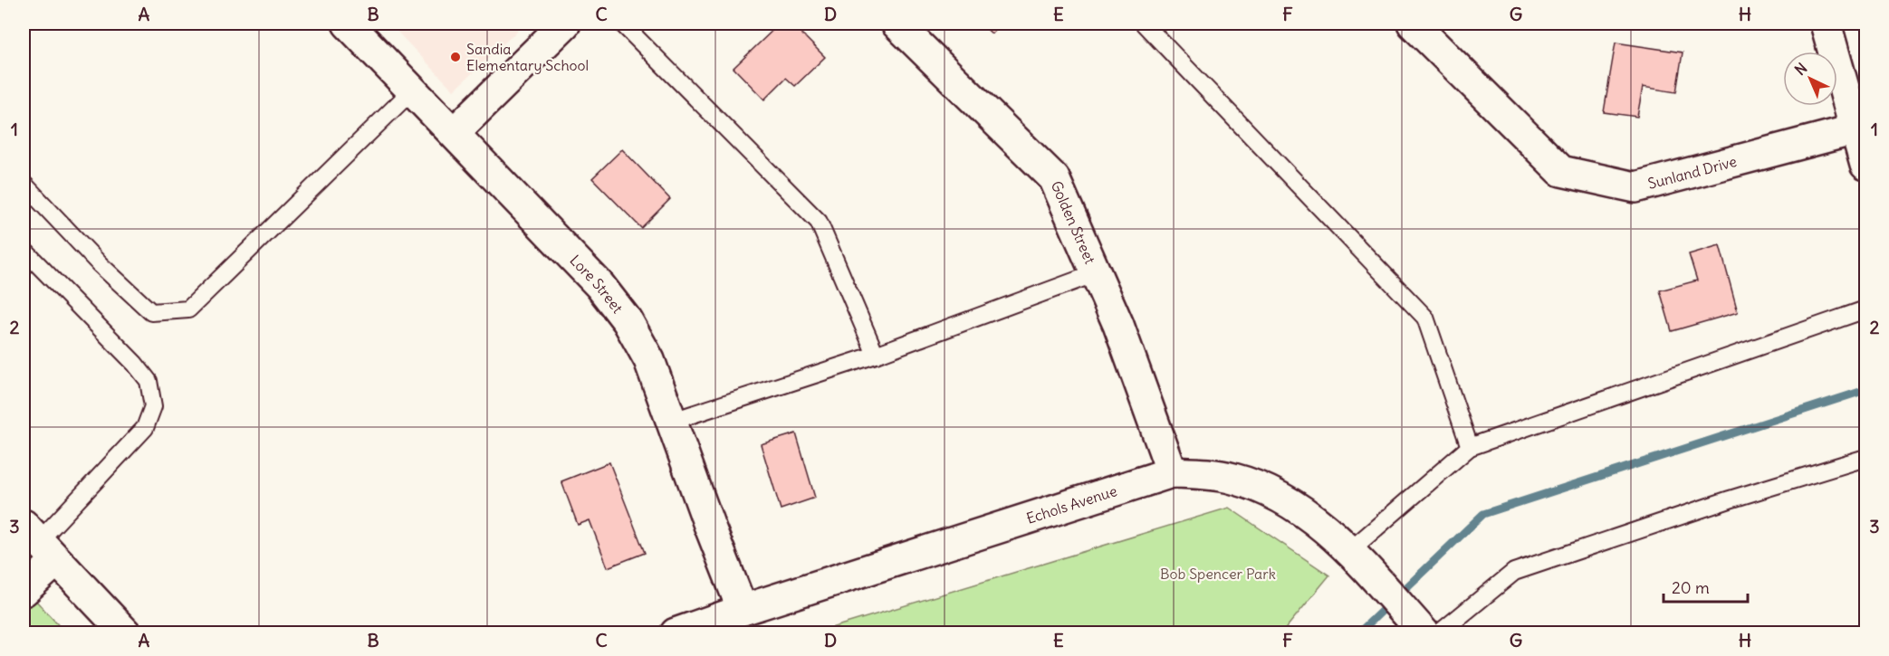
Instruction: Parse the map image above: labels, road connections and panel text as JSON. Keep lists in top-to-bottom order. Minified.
{"streets":{"street":["Sunland Drive","Golden Street","Lore Street","Echols Avenue"]},"crossings":[["Golden Street","Echols Avenue"],["Lore Street","Echols Avenue"]],"parks":["Bob Spencer Park"],"places":["Sandia Elementary School"],"scale_bar":"20 m","north":"top left","grid":{"columns":["A","B","C","D","E","F","G","H"],"rows":["1","2","3"]}}
